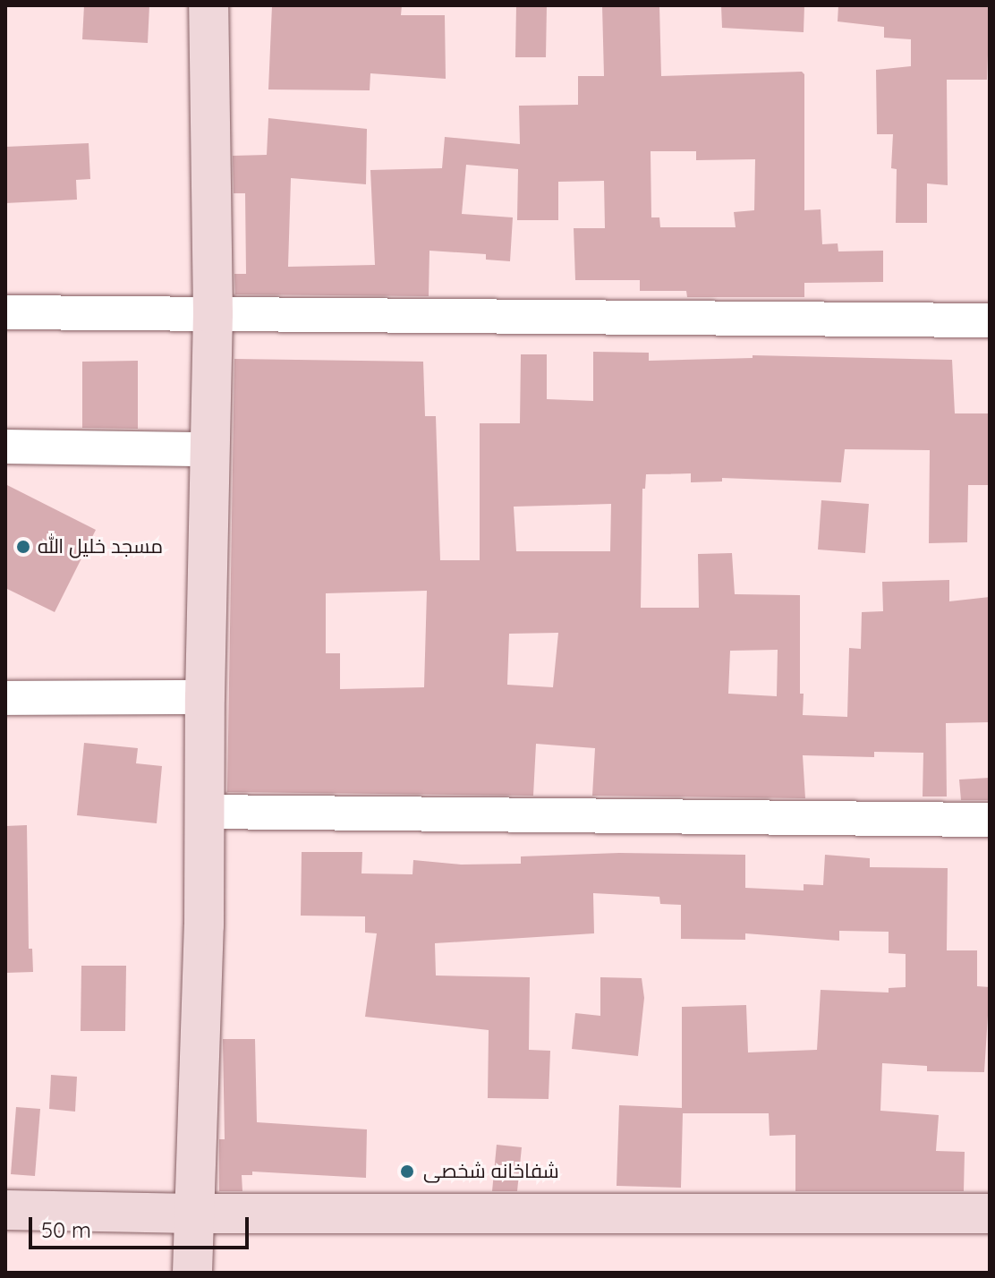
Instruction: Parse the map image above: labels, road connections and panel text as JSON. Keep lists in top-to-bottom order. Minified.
{"places":["مسجد خلیل الله","شفاخانه شخصی"],"scale_bar":"50 m"}
